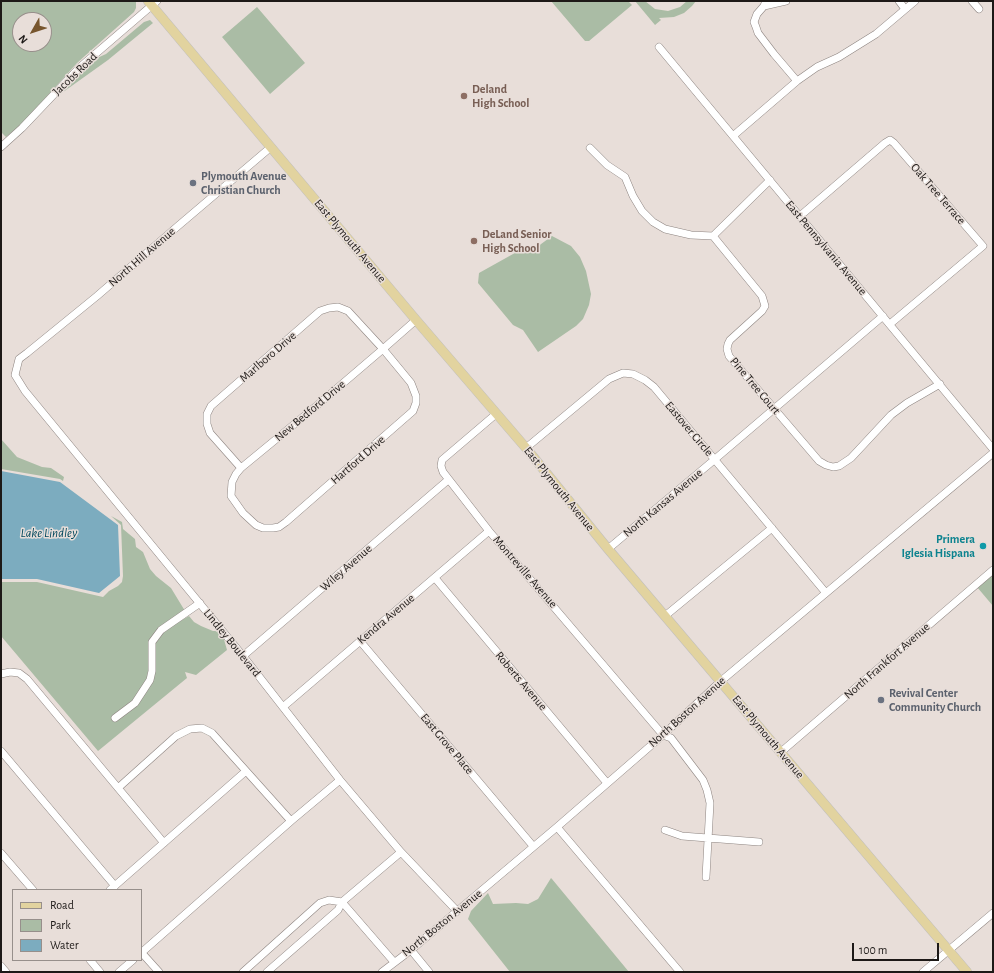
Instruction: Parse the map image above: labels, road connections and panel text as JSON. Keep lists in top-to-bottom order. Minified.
{"streets":{"main road":["East Plymouth Avenue"],"street":["Jacobs Road","Oak Tree Terrace","East Pennsylvania Avenue","North Hill Avenue","Marlboro Drive","Pine Tree Court","New Bedford Drive","Eastover Circle","Hartford Drive","North Kansas Avenue","Wiley Avenue","Montreville Avenue","Kendra Avenue","Lindley Boulevard","North Frankfort Avenue","Roberts Avenue","North Boston Avenue","East Grove Place"]},"crossings":[["Jacobs Road","East Plymouth Avenue"],["Oak Tree Terrace","East Pennsylvania Avenue"],["East Plymouth Avenue","North Hill Avenue"],["East Plymouth Avenue","New Bedford Drive"],["East Plymouth Avenue","Eastover Circle"],["East Plymouth Avenue","North Kansas Avenue"],["East Plymouth Avenue","Montreville Avenue"],["East Plymouth Avenue","North Frankfort Avenue"],["East Plymouth Avenue","North Boston Avenue"],["East Pennsylvania Avenue","Pine Tree Court"],["East Pennsylvania Avenue","North Kansas Avenue"],["North Hill Avenue","Lindley Boulevard"],["Marlboro Drive","New Bedford Drive"],["Marlboro Drive","Hartford Drive"],["Pine Tree Court","North Kansas Avenue"],["New Bedford Drive","Hartford Drive"],["Eastover Circle","North Kansas Avenue"],["Eastover Circle","North Boston Avenue"],["Wiley Avenue","Montreville Avenue"],["Wiley Avenue","Lindley Boulevard"],["Montreville Avenue","Kendra Avenue"],["Montreville Avenue","North Boston Avenue"],["Kendra Avenue","Lindley Boulevard"],["Kendra Avenue","Roberts Avenue"],["Kendra Avenue","East Grove Place"],["Lindley Boulevard","North Boston Avenue"],["Roberts Avenue","North Boston Avenue"],["North Boston Avenue","East Grove Place"]],"water":["Lake Lindley"],"places":["Deland High School","Plymouth Avenue Christian Church","DeLand Senior High School","Primera Iglesia Hispana","Revival Center Community Church"],"legend":["Road","Park","Water"],"scale_bar":"100 m","north":"bottom left"}
